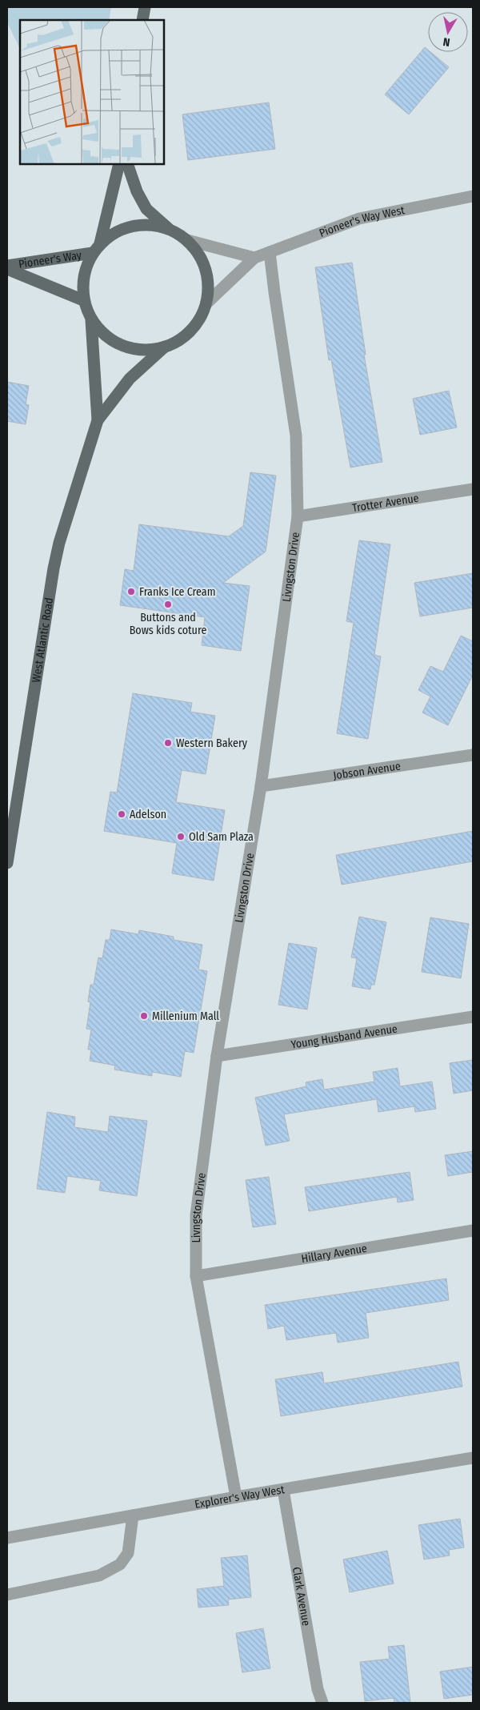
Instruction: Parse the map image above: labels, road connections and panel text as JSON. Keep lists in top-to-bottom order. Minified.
{"streets":{"main road":["Pioneer's Way","West Atlantic Road"],"street":["Pioneer's Way West","Trotter Avenue","Livngston Drive","Jobson Avenue","Young Husband Avenue","Hillary Avenue","Explorer's Way West","Clark Avenue"]},"crossings":[["Pioneer's Way West","Pioneer's Way"],["Pioneer's Way West","Livngston Drive"],["Pioneer's Way West","West Atlantic Road"],["Pioneer's Way","West Atlantic Road"],["Trotter Avenue","Livngston Drive"],["Livngston Drive","Jobson Avenue"],["Livngston Drive","Young Husband Avenue"],["Livngston Drive","Hillary Avenue"],["Livngston Drive","Explorer's Way West"],["Explorer's Way West","Clark Avenue"]],"places":["Franks Ice Cream","Buttons and Bows kids coture","Western Bakery","Adelson","Old Sam Plaza","Millenium Mall"],"north":"bottom"}
